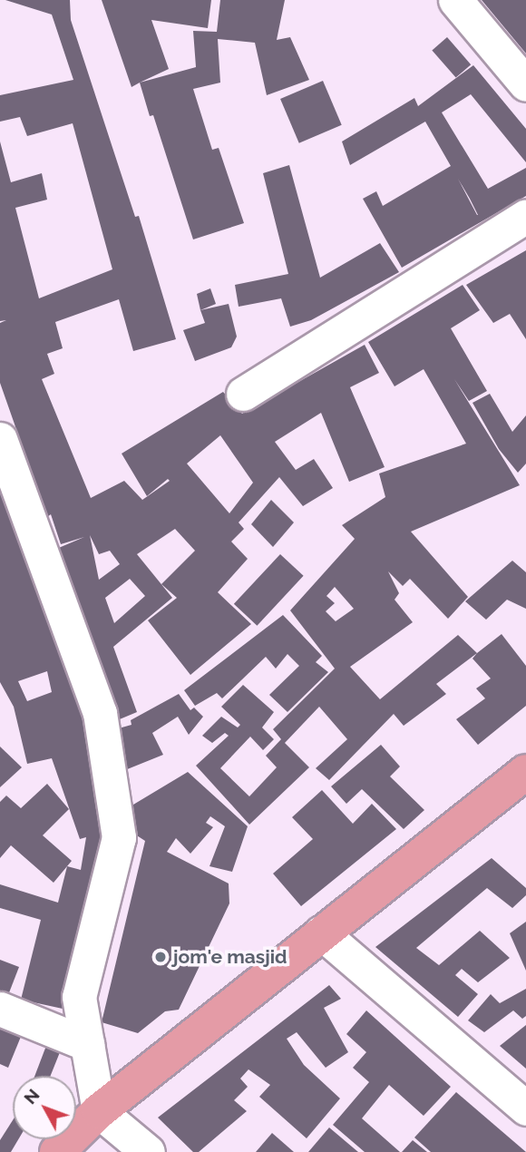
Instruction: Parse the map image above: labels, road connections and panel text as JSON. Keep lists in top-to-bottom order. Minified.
{"places":["jom'e masjid"],"north":"top left"}
